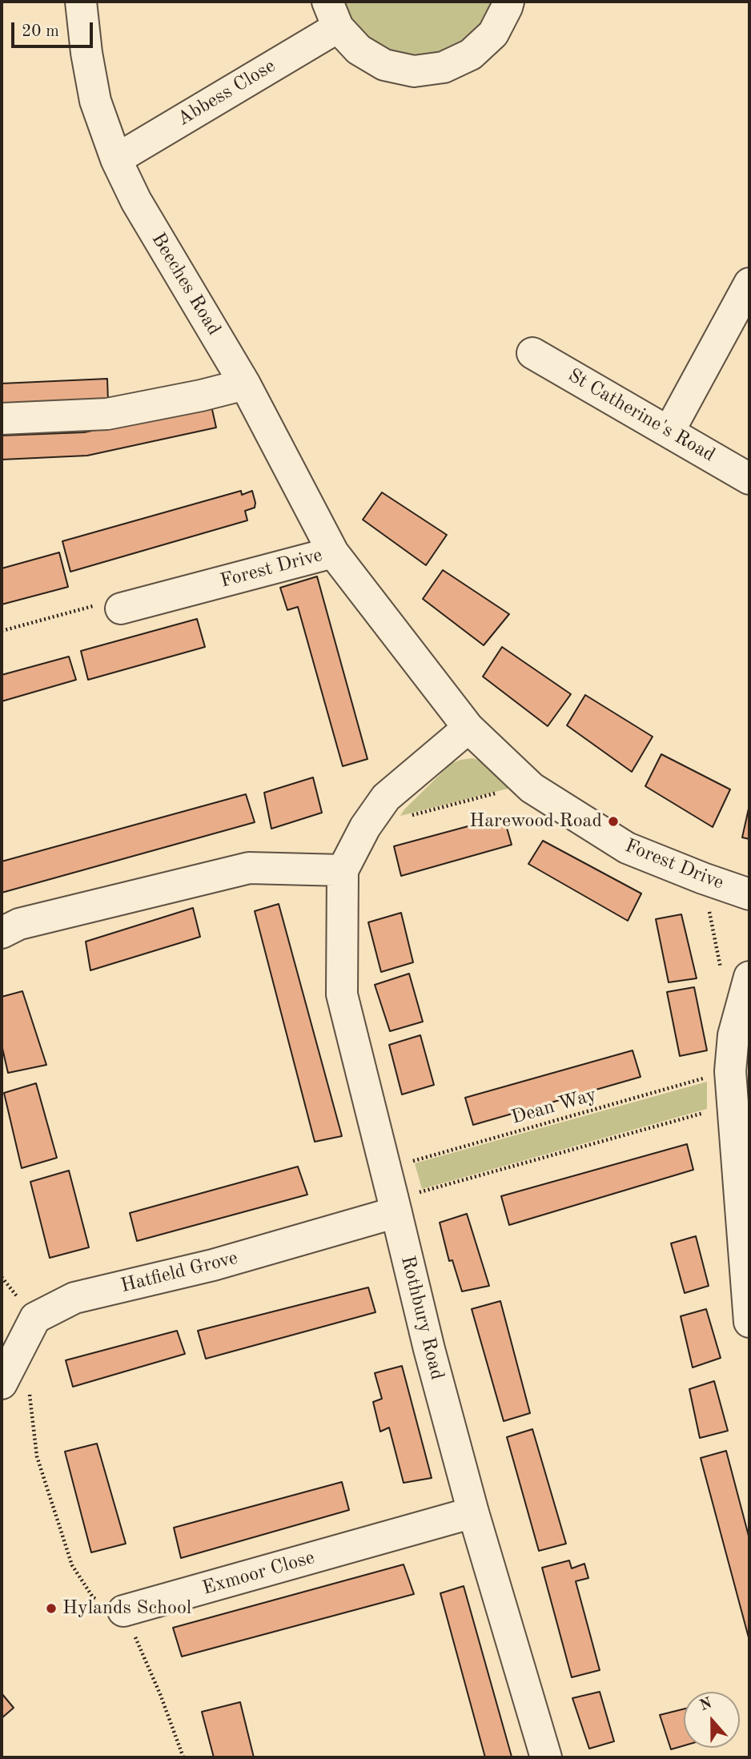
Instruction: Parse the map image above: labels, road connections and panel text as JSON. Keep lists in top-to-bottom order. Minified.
{"streets":{"street":["Abbess Close","Beeches Road","St Catherine's Road","Forest Drive","Hatfield Grove","Rothbury Road","Exmoor Close"],"path":["Dean Way"]},"crossings":[["Abbess Close","Beeches Road"],["Beeches Road","Forest Drive"],["Dean Way","Rothbury Road"],["Hatfield Grove","Rothbury Road"],["Rothbury Road","Exmoor Close"]],"places":["Harewood Road","Hylands School"],"scale_bar":"20 m","north":"top"}
